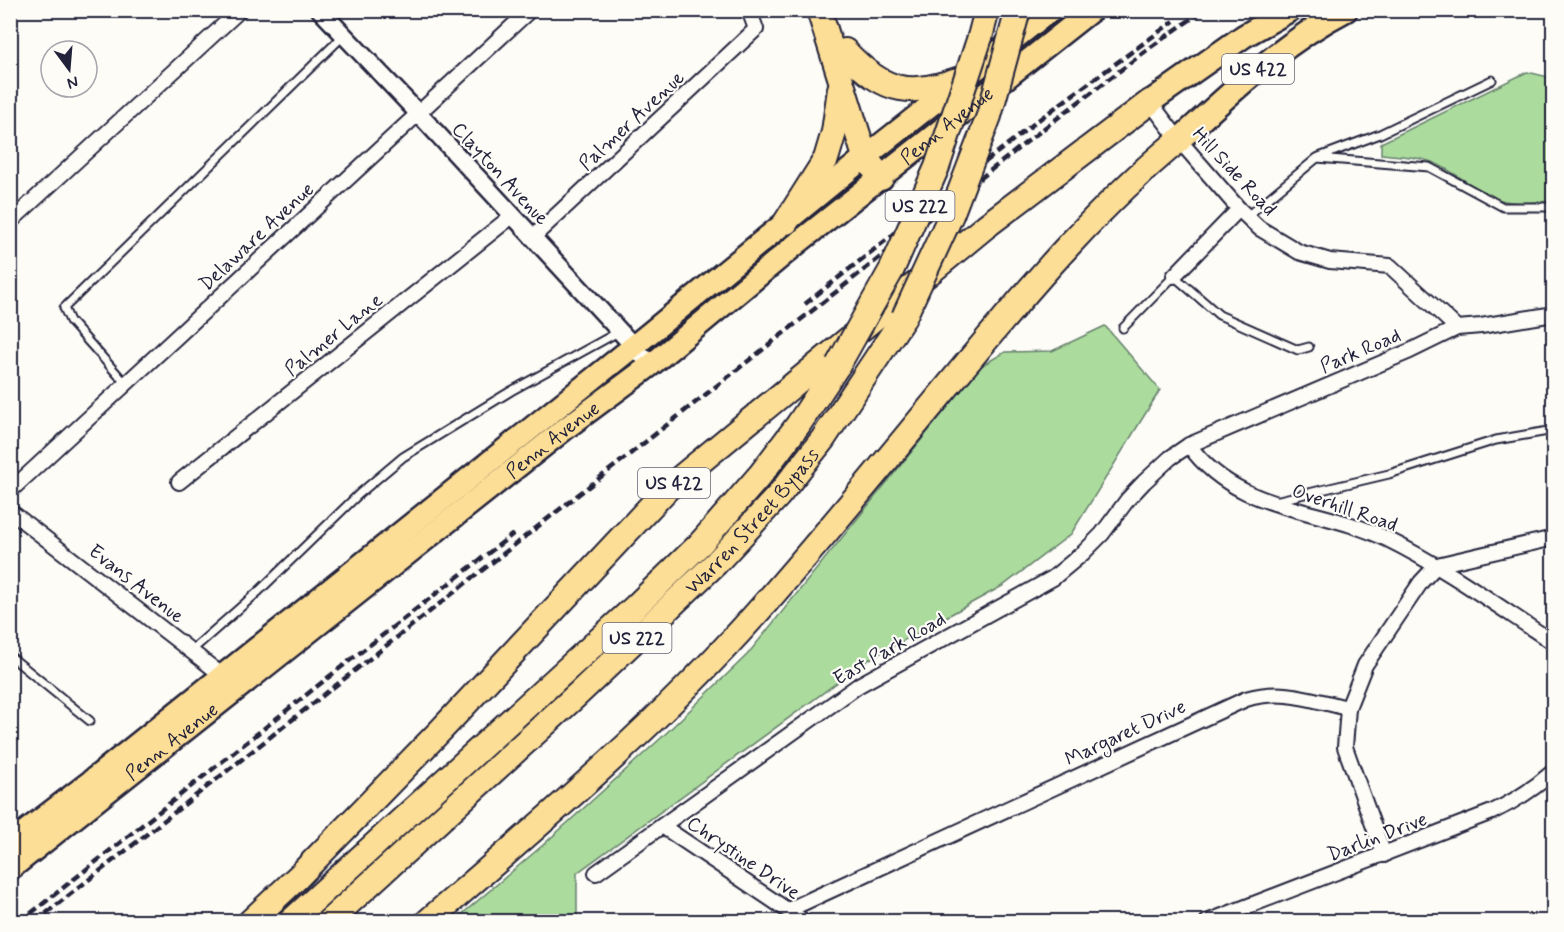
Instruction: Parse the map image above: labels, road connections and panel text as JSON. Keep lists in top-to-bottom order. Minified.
{"streets":{"highway":["US 422","US 222","Warren Street Bypass"],"main road":["Penn Avenue"],"street":["Palmer Avenue","Hill Side Road","Clayton Avenue","Delaware Avenue","Palmer Lane","Park Road","Overhill Road","Evans Avenue","East Park Road","Margaret Drive","Darlin Drive","Chrystine Drive"]},"crossings":[["US 422","Hill Side Road"],["Palmer Avenue","Clayton Avenue"],["Penn Avenue","Clayton Avenue"],["Penn Avenue","Evans Avenue"],["Hill Side Road","Park Road"],["Clayton Avenue","Delaware Avenue"],["Clayton Avenue","Palmer Lane"],["Park Road","Overhill Road"],["Park Road","East Park Road"],["Overhill Road","East Park Road"],["East Park Road","Chrystine Drive"],["Margaret Drive","Chrystine Drive"]],"north":"bottom"}
